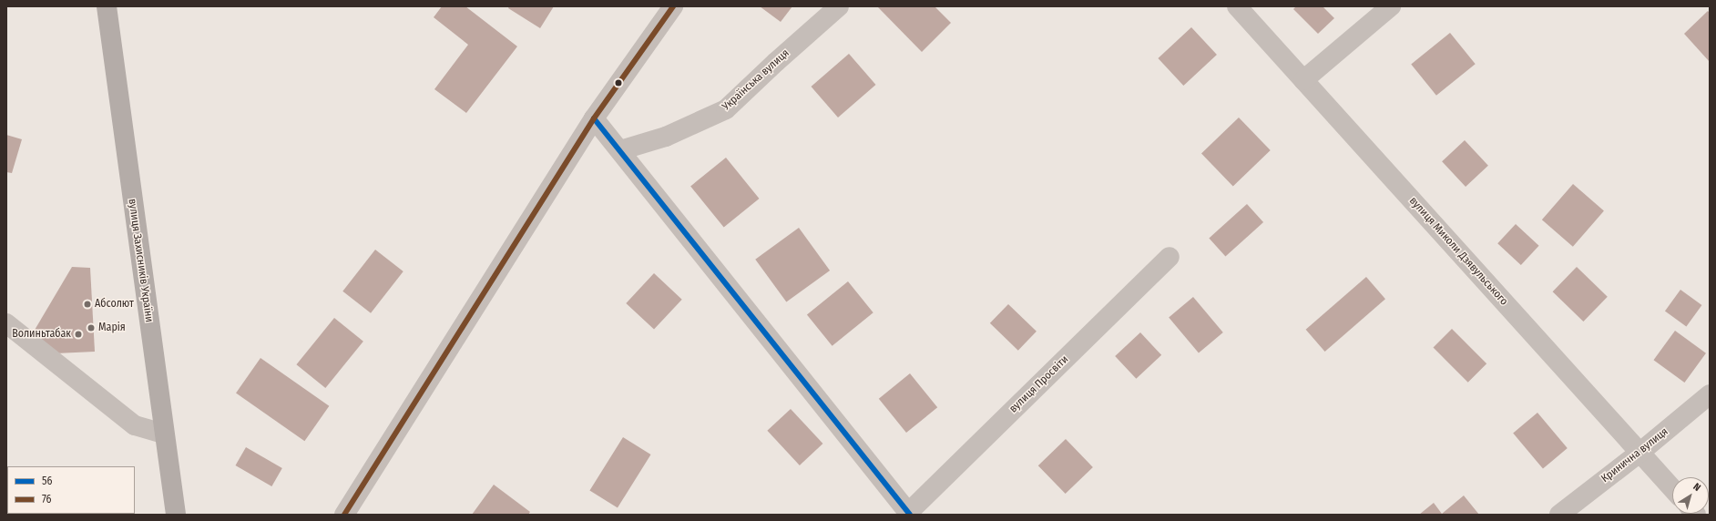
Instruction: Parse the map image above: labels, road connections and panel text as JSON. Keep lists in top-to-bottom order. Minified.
{"streets":{"main road":["вулиця Захисників України"],"street":["Українська вулиця","вулиця Миколи Дзявульського","вулиця Просвіти","Кринична вулиця"]},"crossings":[["Українська вулиця","вулиця Просвіти"],["вулиця Миколи Дзявульського","Кринична вулиця"]],"places":["Абсолют","Марія","Волиньтабак"],"lines":["transit line 76","transit line 56"],"legend":["56","76"],"north":"top right"}
